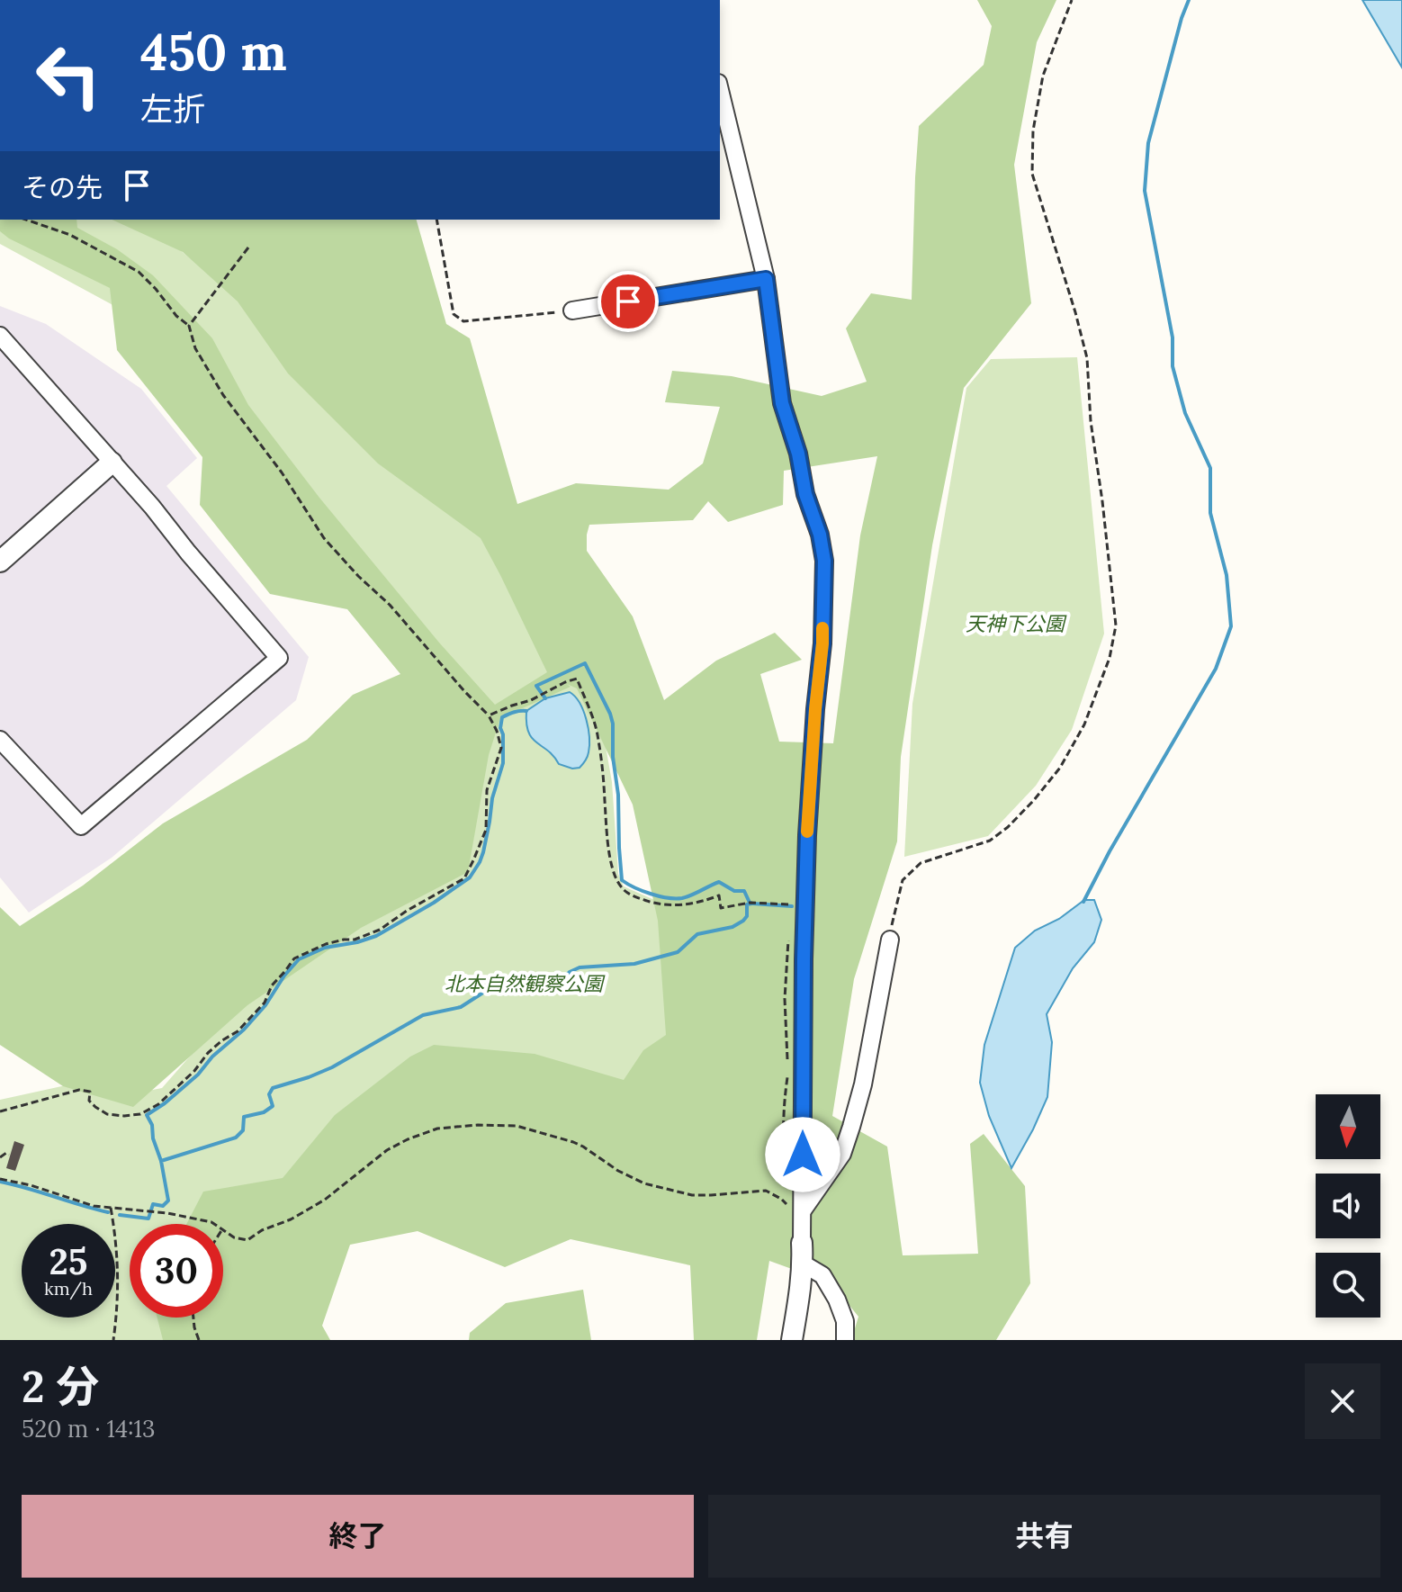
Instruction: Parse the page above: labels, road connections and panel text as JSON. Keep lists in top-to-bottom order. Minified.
{"parks":["天神下公園","北本自然観察公園"],"north":"bottom","page":{"turn":["450 m","左折"],"then":"その先","speed":"25 km/h","limit":"30","heading":["2 分","520 m · 14:13"],"buttons":["終了","共有"]}}
